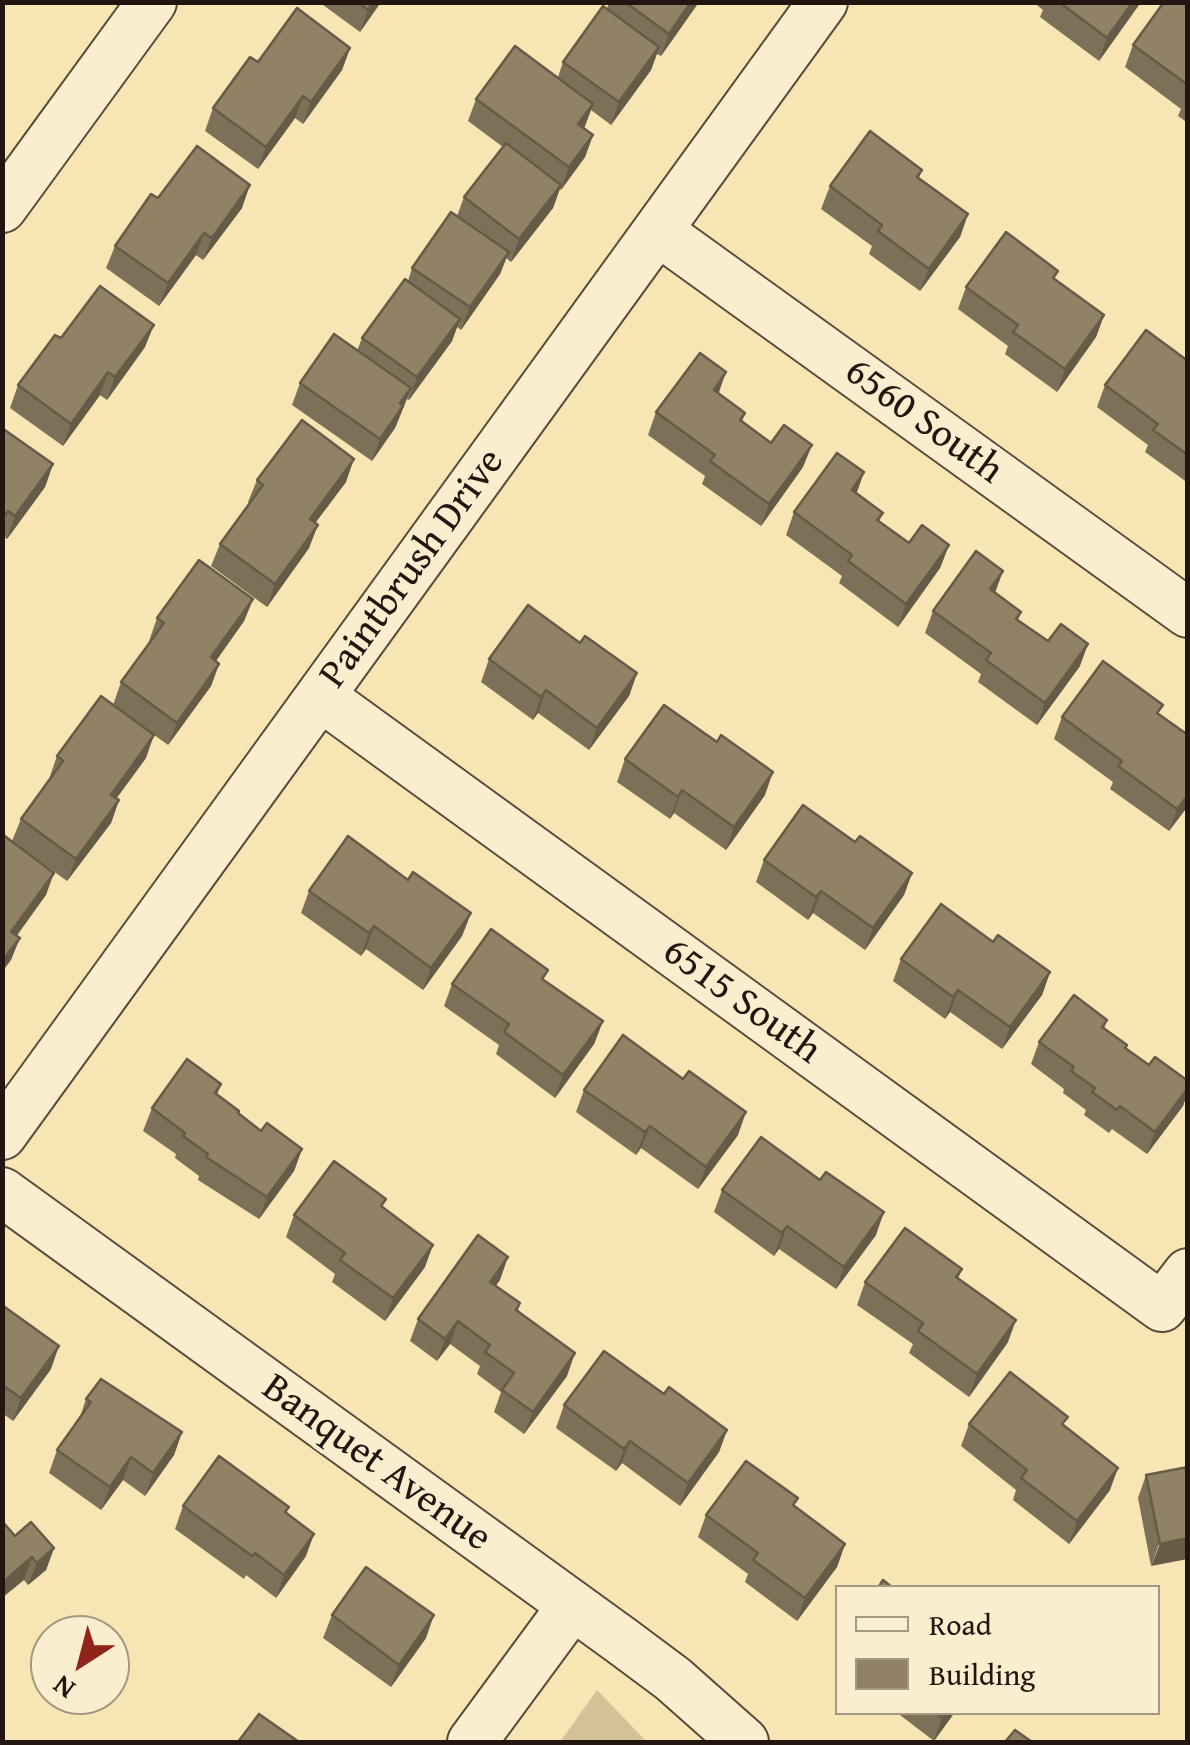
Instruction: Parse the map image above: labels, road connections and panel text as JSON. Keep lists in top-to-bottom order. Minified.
{"streets":{"street":["6560 South","Paintbrush Drive","6515 South","Banquet Avenue"]},"crossings":[["6560 South","Paintbrush Drive"],["Paintbrush Drive","6515 South"]],"legend":["Road","Building"],"north":"bottom left"}
